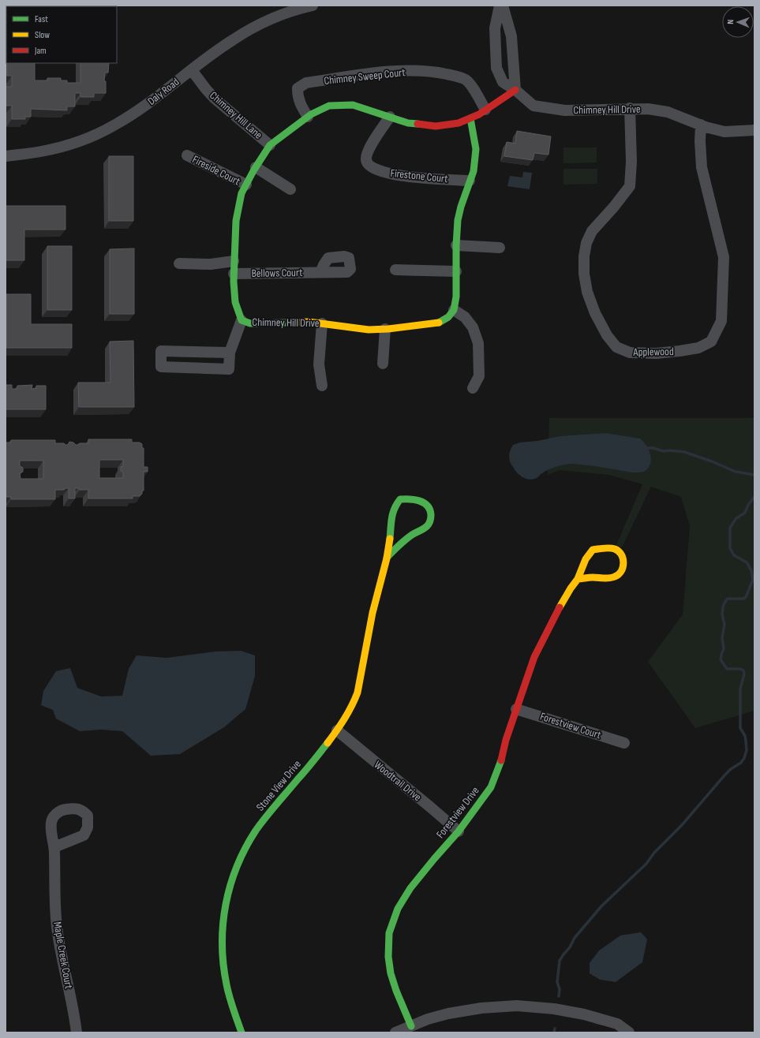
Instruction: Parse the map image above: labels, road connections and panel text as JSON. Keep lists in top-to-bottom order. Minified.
{"streets":{"street":["Chimney Sweep Court","Daly Road","Chimney Hill Drive","Chimney Hill Lane","Fireside Court","Firestone Court","Bellows Court","Applewood","Forestview Court","Woodtrail Drive","Stone View Drive","Forestview Drive","Maple Creek Court"]},"crossings":[["Chimney Sweep Court","Chimney Hill Drive"],["Daly Road","Chimney Hill Lane"],["Chimney Hill Drive","Chimney Hill Lane"],["Chimney Hill Drive","Fireside Court"],["Chimney Hill Drive","Firestone Court"],["Chimney Hill Drive","Bellows Court"],["Chimney Hill Drive","Applewood"],["Forestview Court","Forestview Drive"],["Woodtrail Drive","Stone View Drive"],["Woodtrail Drive","Forestview Drive"]],"legend":["Fast","Slow","Jam"],"north":"left"}
